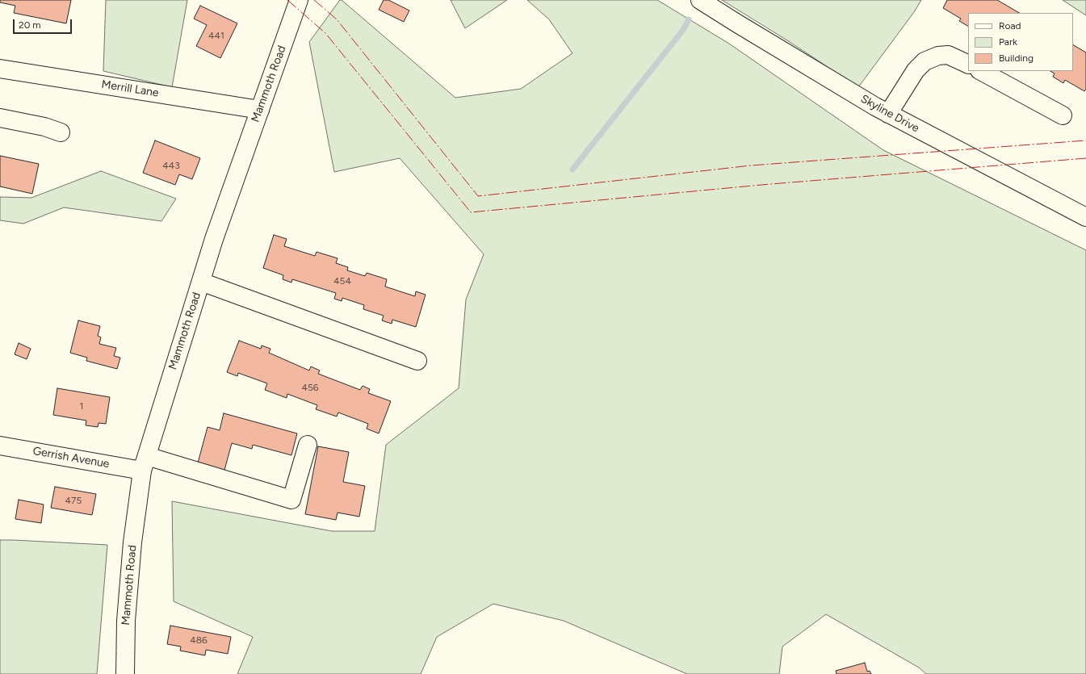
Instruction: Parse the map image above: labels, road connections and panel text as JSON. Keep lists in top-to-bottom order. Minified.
{"streets":{"street":["Mammoth Road","Merrill Lane","Skyline Drive","Gerrish Avenue"]},"crossings":[["Mammoth Road","Merrill Lane"],["Mammoth Road","Gerrish Avenue"]],"house_numbers":["441","443","454","456","1","475","486"],"legend":["Road","Park","Building"],"scale_bar":"20 m"}
